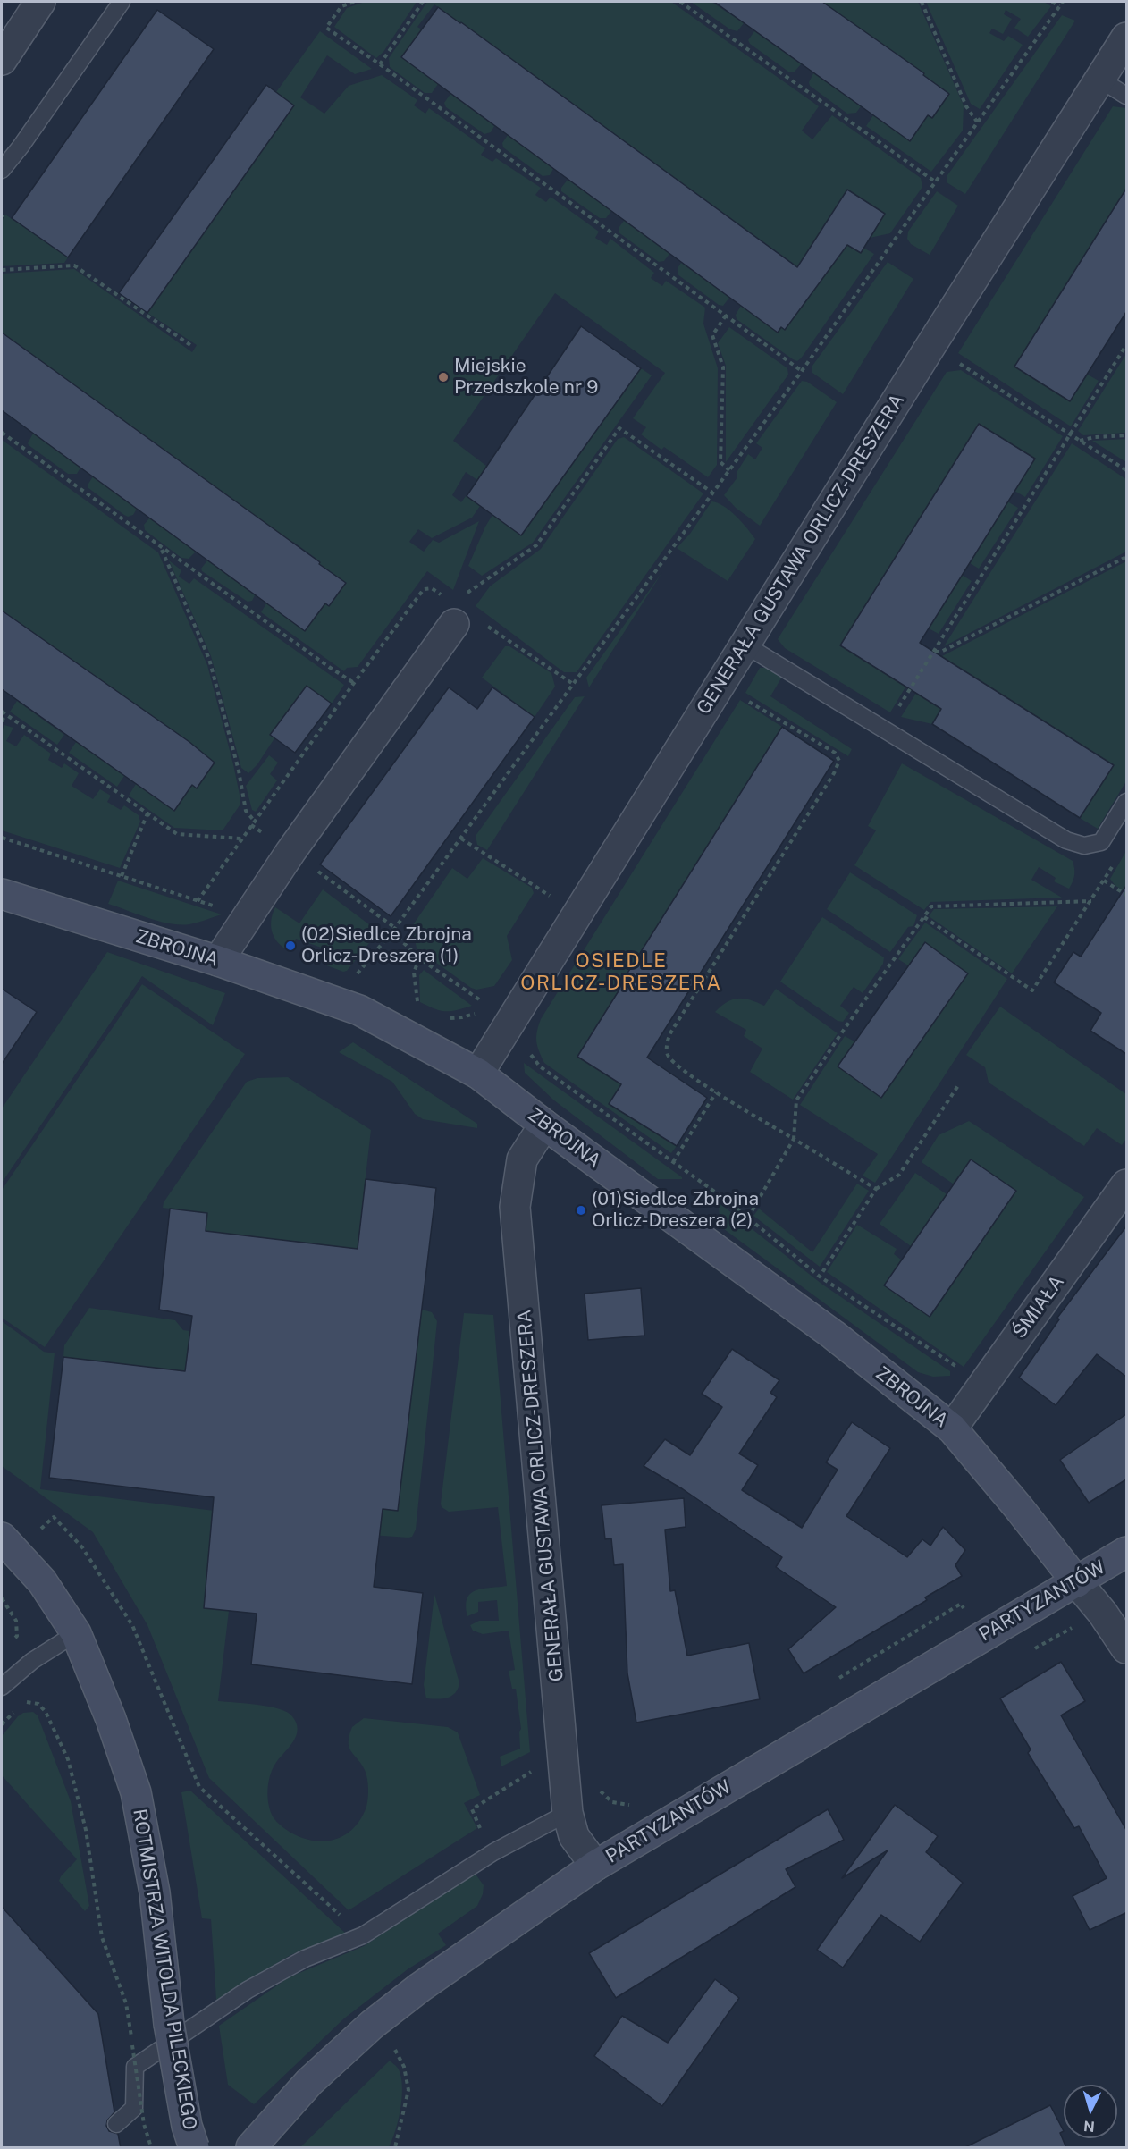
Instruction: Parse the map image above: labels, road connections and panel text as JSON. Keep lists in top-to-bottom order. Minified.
{"streets":{"main road":["ZBROJNA","PARTYZANTÓW","ROTMISTRZA WITOLDA PILECKIEGO"],"street":["GENERAŁA GUSTAWA ORLICZ-DRESZERA","ŚMIAŁA"]},"crossings":[["GENERAŁA GUSTAWA ORLICZ-DRESZERA","ZBROJNA"],["GENERAŁA GUSTAWA ORLICZ-DRESZERA","PARTYZANTÓW"],["ZBROJNA","ŚMIAŁA"],["ZBROJNA","PARTYZANTÓW"]],"districts":["OSIEDLE ORLICZ-DRESZERA"],"places":["Miejskie Przedszkole nr 9","(02)Siedlce Zbrojna Orlicz-Dreszera (1)","(01)Siedlce Zbrojna Orlicz-Dreszera (2)"],"north":"bottom"}
